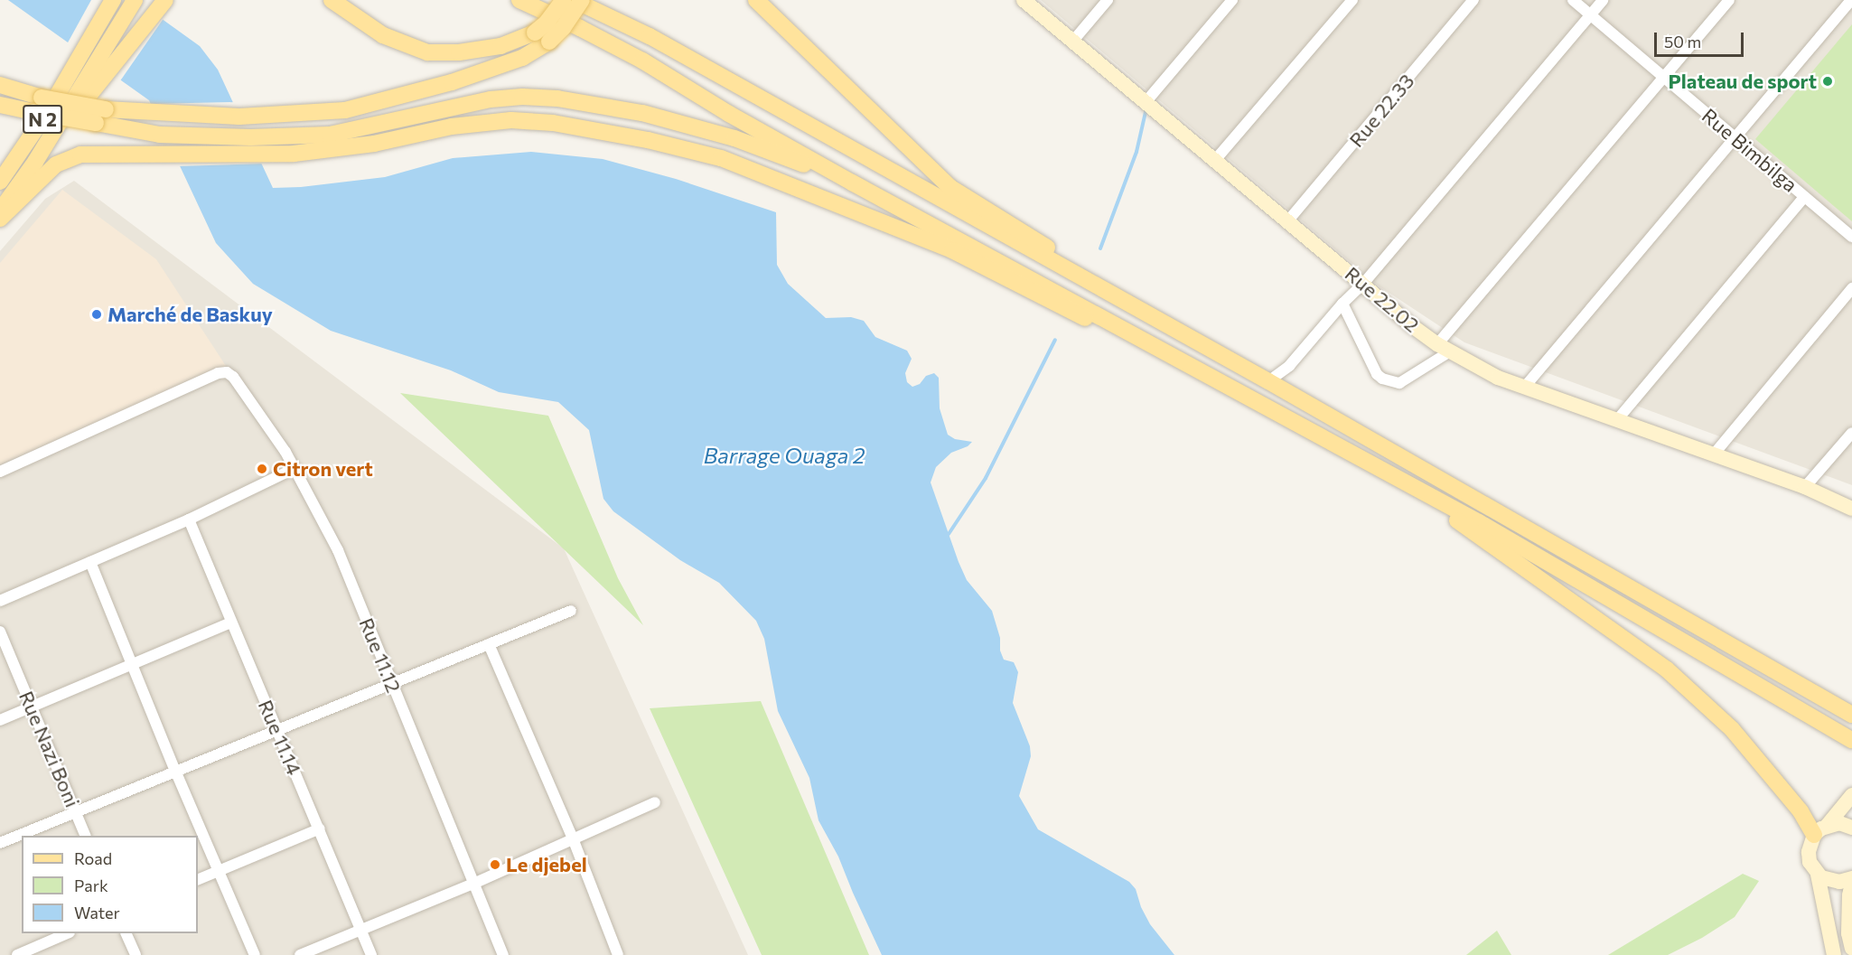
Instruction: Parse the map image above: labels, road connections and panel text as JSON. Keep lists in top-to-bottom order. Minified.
{"streets":{"main road":["N 2"],"street":["Rue 22.33","Rue Bimbilga","Rue 22.02","Rue 11.12","Rue 11.14","Rue Nazi Boni"]},"crossings":[["Rue 22.33","Rue 22.02"]],"water":["Barrage Ouaga 2"],"places":["Plateau de sport","Marché de Baskuy","Citron vert","Le djebel"],"legend":["Road","Park","Water"],"scale_bar":"50 m"}
